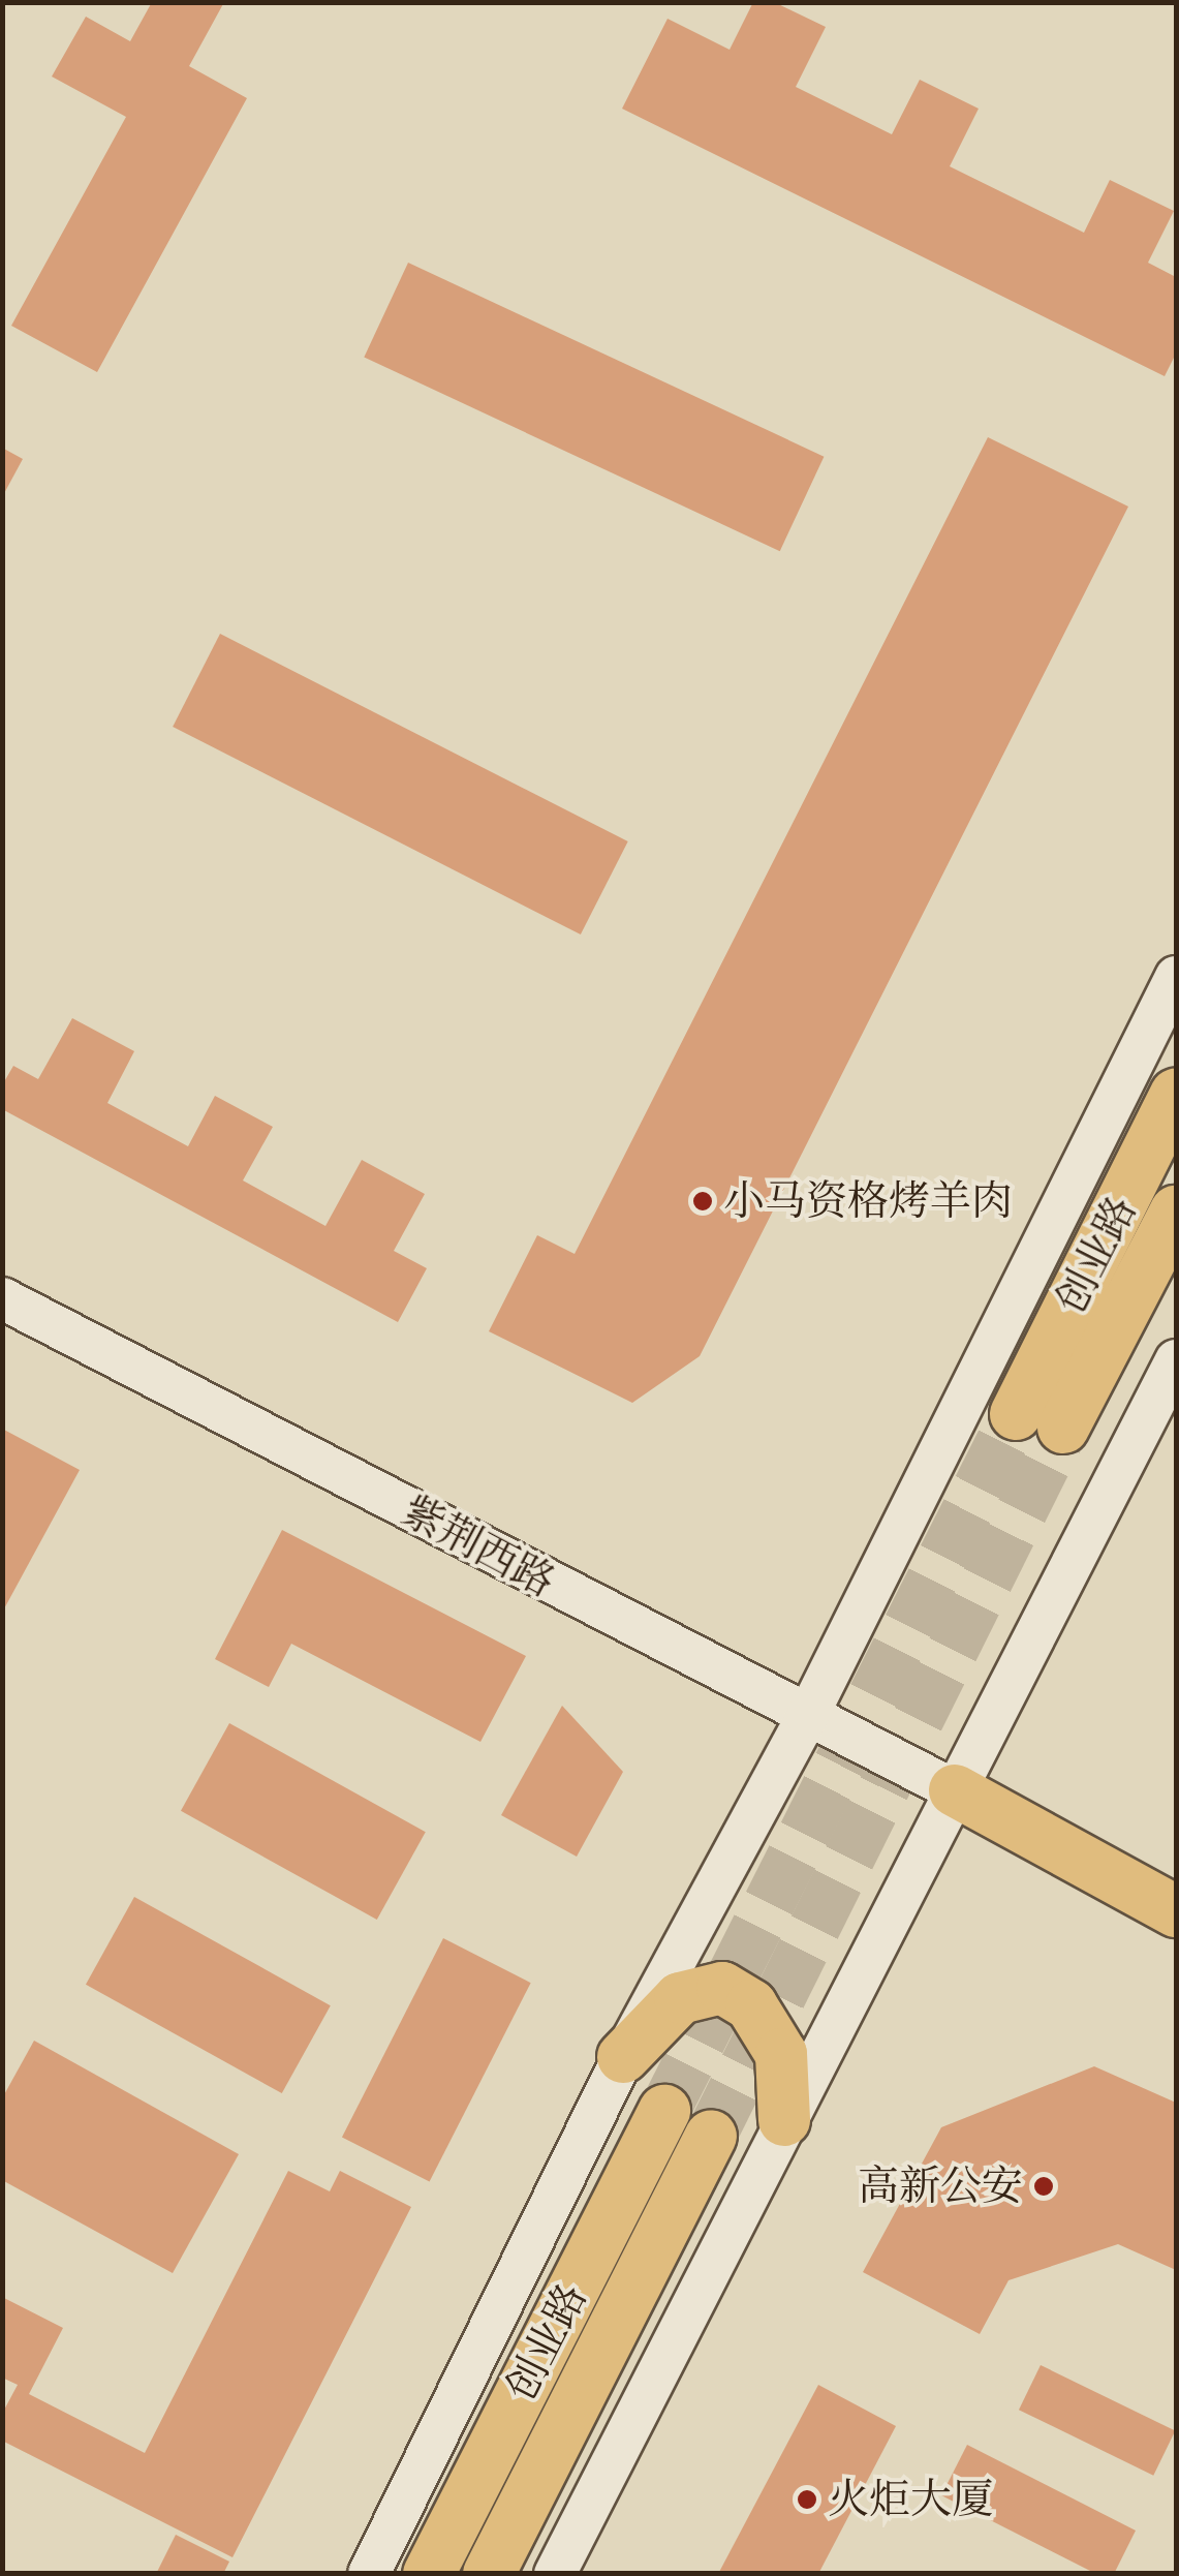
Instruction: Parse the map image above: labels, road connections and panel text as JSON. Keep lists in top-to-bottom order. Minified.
{"streets":{"main road":["创业路"],"street":["紫荆西路"]},"places":["小马资格烤羊肉","高新公安","火炬大厦"]}
